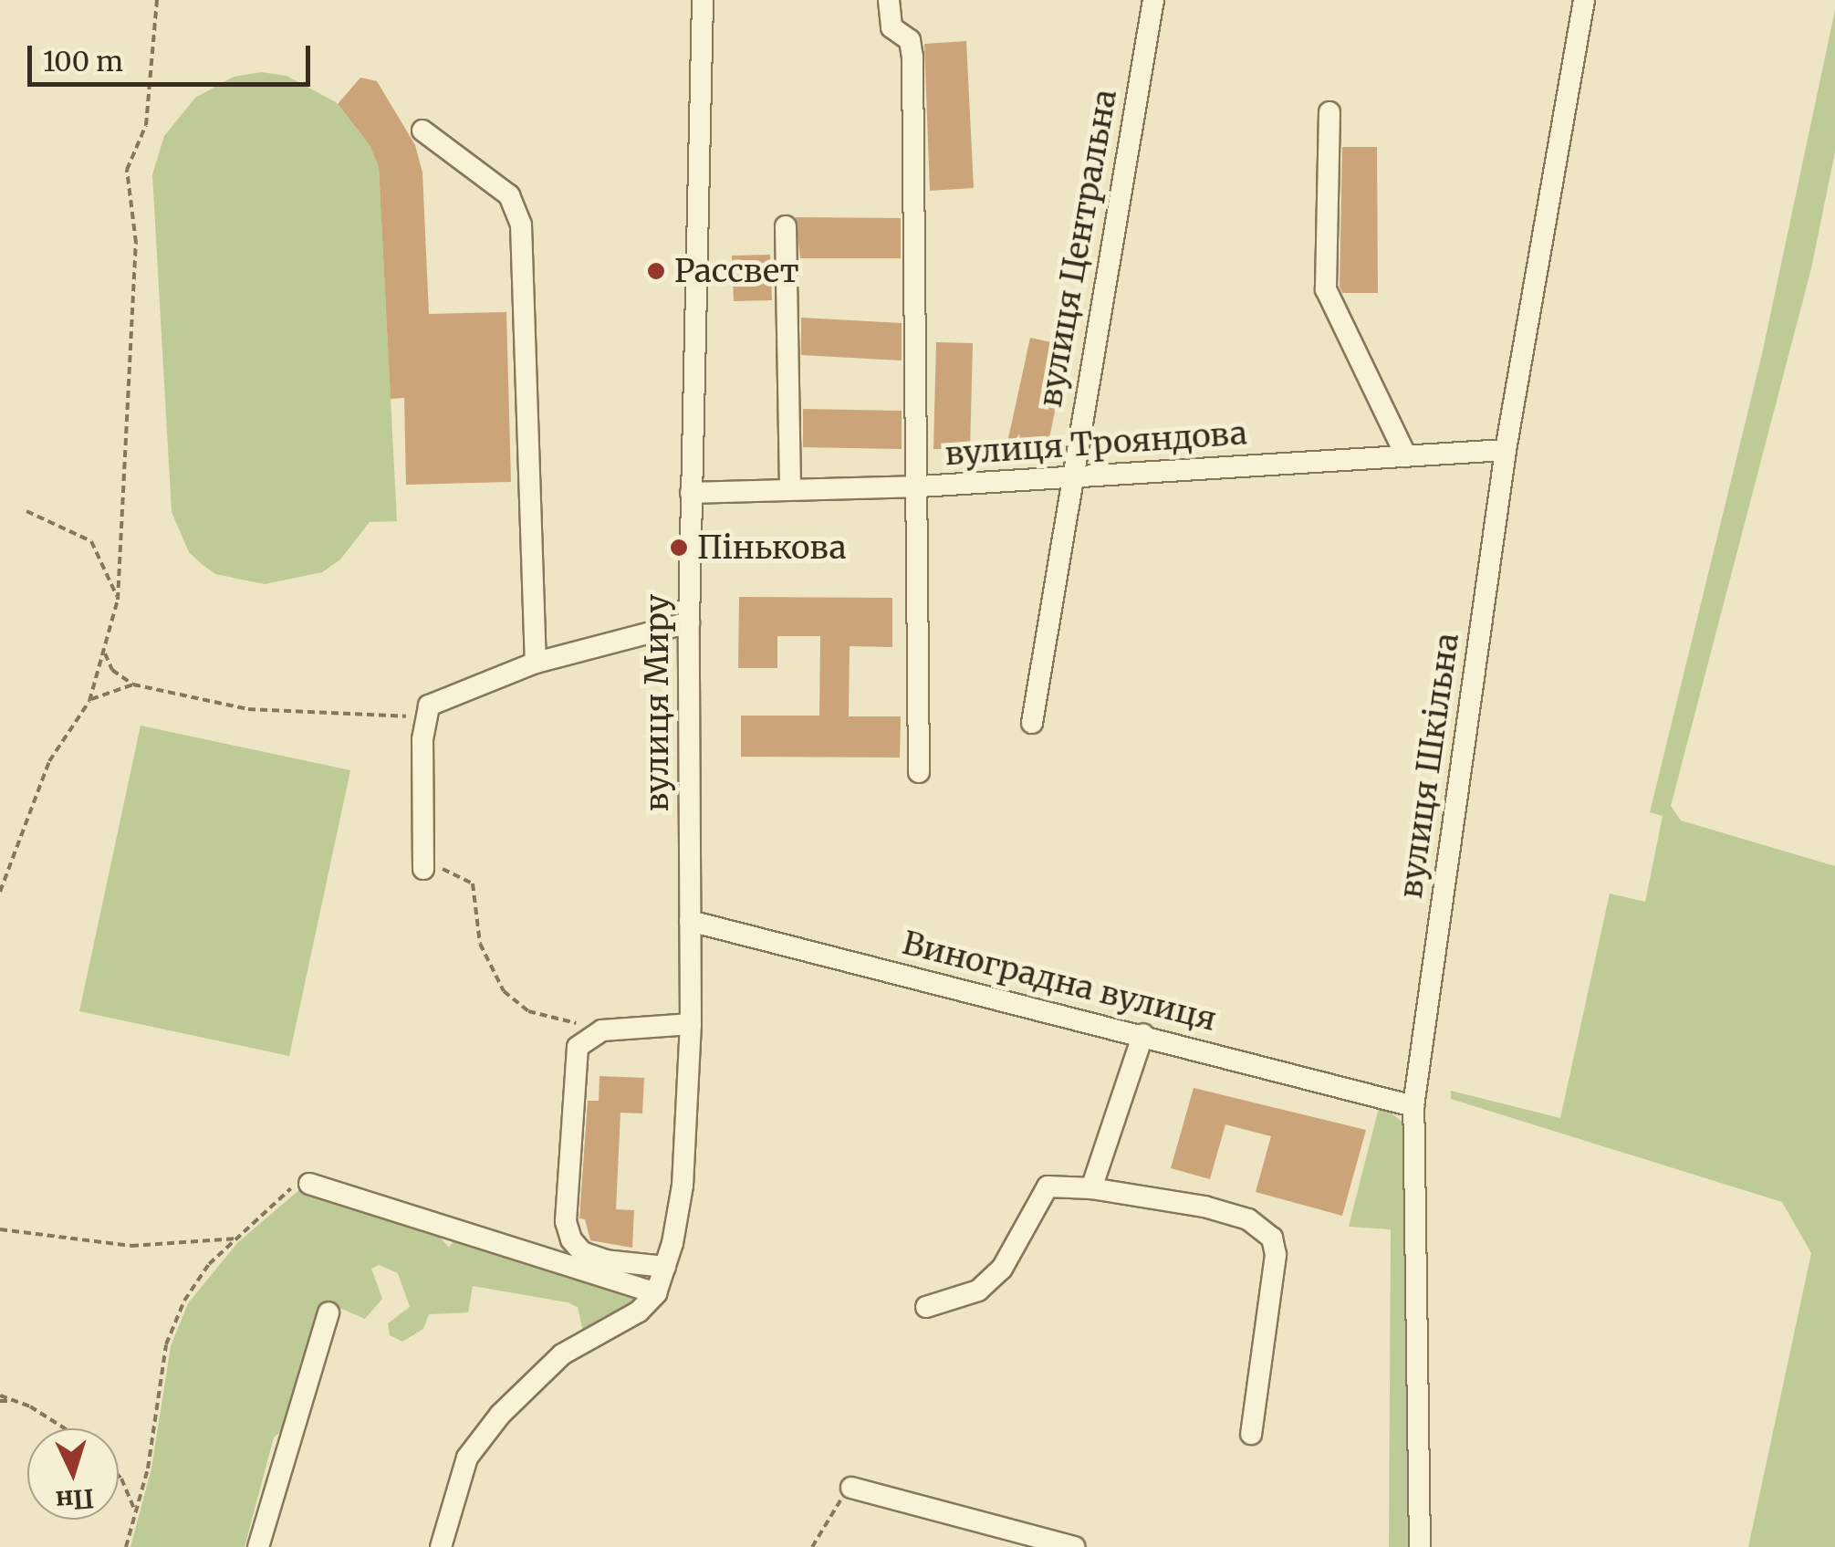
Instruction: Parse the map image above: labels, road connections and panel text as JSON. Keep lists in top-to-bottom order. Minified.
{"streets":{"street":["вулиця Центральна","вулиця Трояндова","вулиця Миру","вулиця Шкільна","Виноградна вулиця"]},"crossings":[["вулиця Центральна","вулиця Трояндова"],["вулиця Трояндова","вулиця Миру"],["вулиця Трояндова","вулиця Шкільна"],["вулиця Миру","Виноградна вулиця"],["вулиця Шкільна","Виноградна вулиця"]],"places":["Рассвет","Пінькова"],"scale_bar":"100 m","north":"bottom"}
